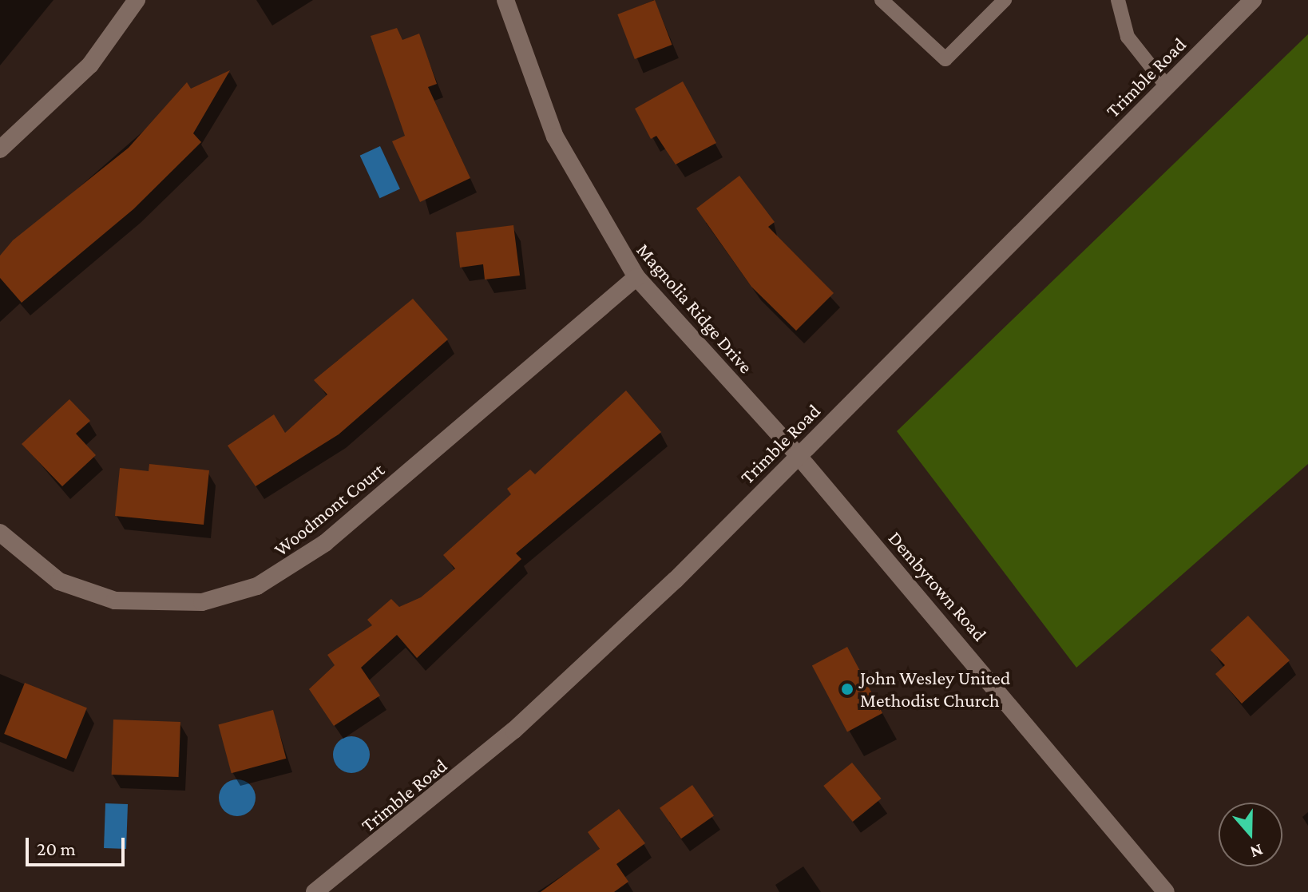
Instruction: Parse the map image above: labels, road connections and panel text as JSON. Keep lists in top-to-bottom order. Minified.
{"streets":{"street":["Trimble Road","Magnolia Ridge Drive","Woodmont Court","Dembytown Road"]},"crossings":[["Trimble Road","Magnolia Ridge Drive"],["Trimble Road","Dembytown Road"],["Magnolia Ridge Drive","Woodmont Court"],["Magnolia Ridge Drive","Dembytown Road"]],"places":["John Wesley United Methodist Church"],"scale_bar":"20 m","north":"bottom"}
